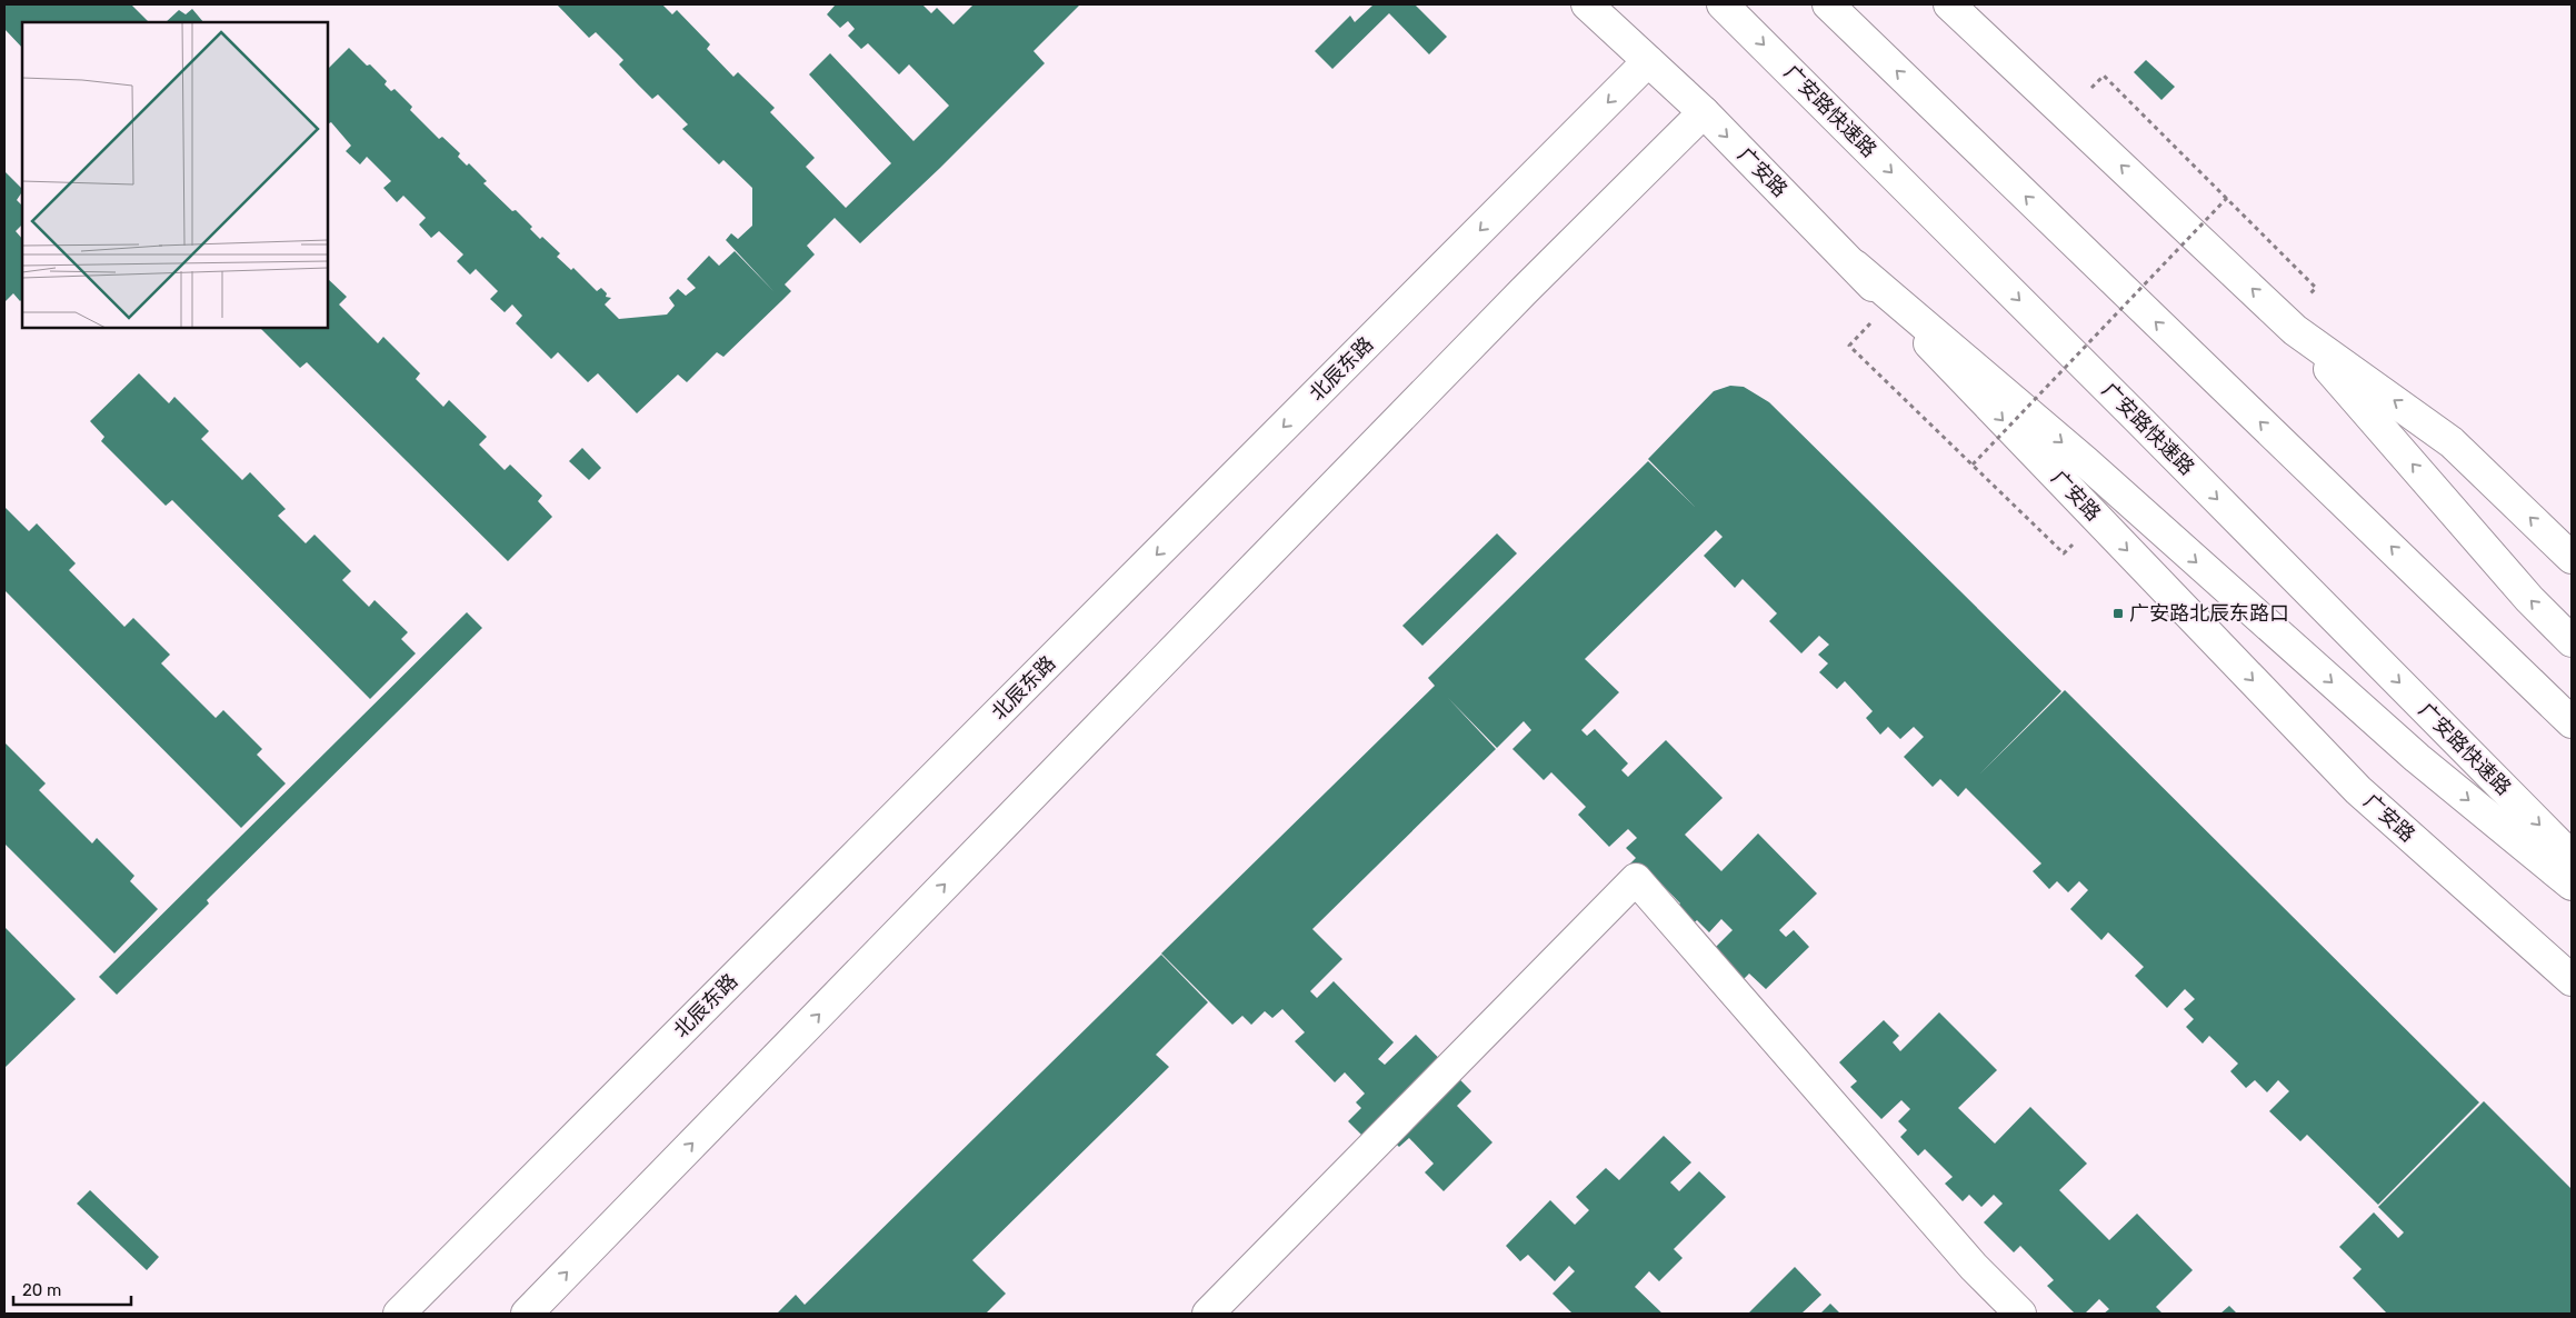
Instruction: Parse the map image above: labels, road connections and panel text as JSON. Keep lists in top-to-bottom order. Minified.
{"streets":{"main road":["广安路快速路","广安路","北辰东路"]},"crossings":[["广安路","北辰东路"]],"places":{"transit":["广安路北辰东路口"]},"scale_bar":"20 m"}
